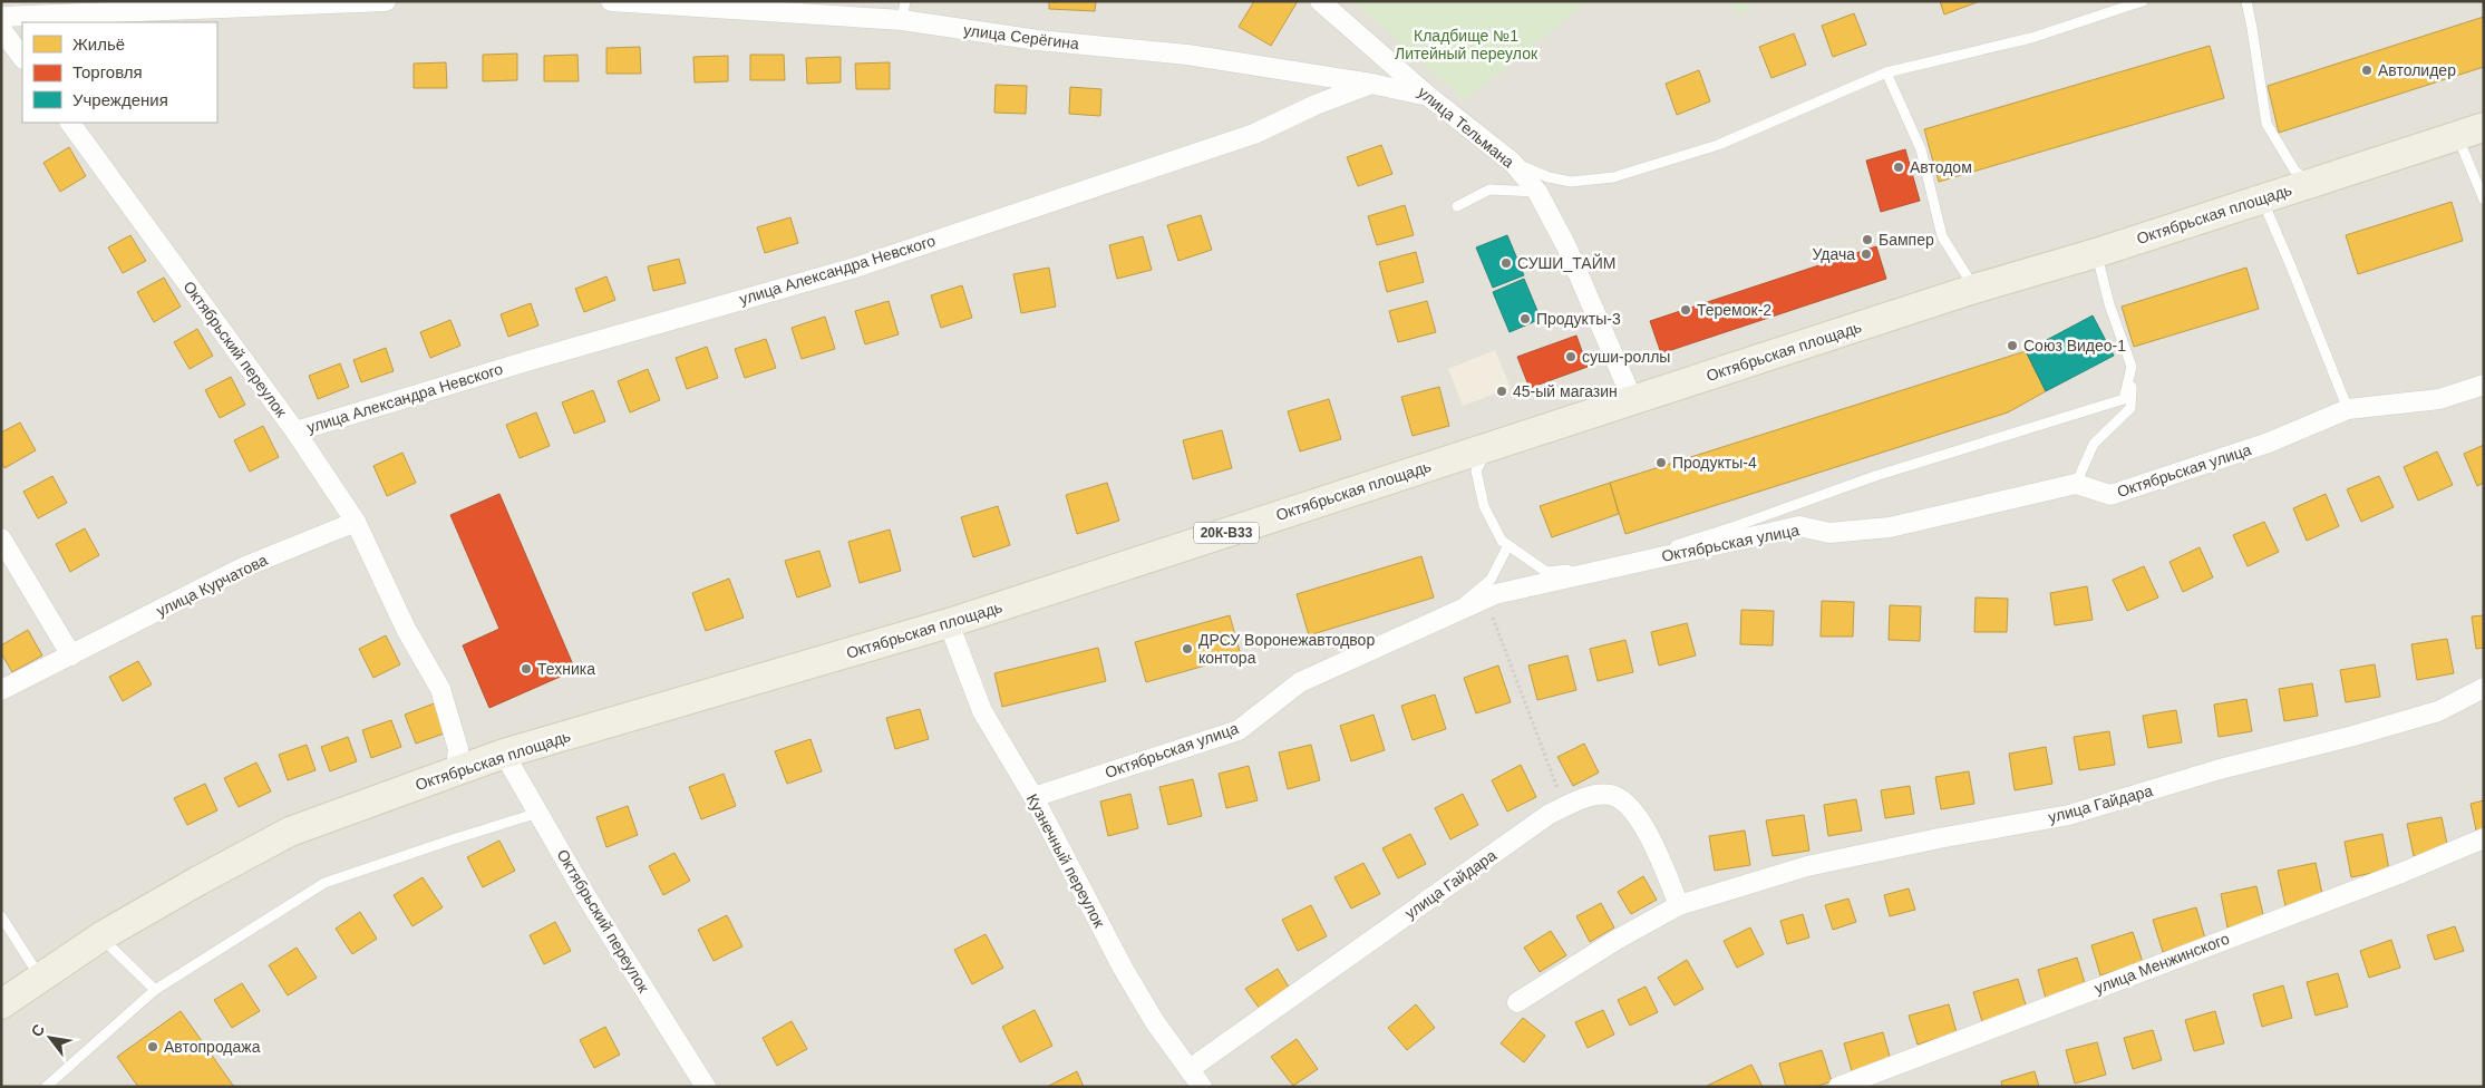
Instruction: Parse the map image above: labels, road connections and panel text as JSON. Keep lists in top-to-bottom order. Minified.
{"streets":{"main road":["Октябрьская площадь","20К-В33"],"street":["улица Серёгина","улица Тельмана","улица Александра Невского","Октябрьский переулок","Октябрьская улица","улица Курчатова","улица Гайдара","Кузнечный переулок","улица Менжинского"]},"crossings":[["улица Серёгина","улица Тельмана"],["улица Серёгина","улица Александра Невского"],["улица Тельмана","Октябрьская площадь"],["Октябрьская площадь","Октябрьский переулок"],["Октябрьская площадь","Кузнечный переулок"],["улица Александра Невского","Октябрьский переулок"],["Октябрьский переулок","улица Курчатова"],["Октябрьская улица","Кузнечный переулок"],["улица Гайдара","Кузнечный переулок"]],"parks":["Кладбище №1 Литейный переулок"],"places":["Автолидер","Автодом","Бампер","Удача","СУШИ_ТАЙМ","Теремок-2","Продукты-3","Союз Видео-1","суши-роллы","45-ый магазин","Продукты-4","ДРСУ Воронежавтодвор контора","Техника","Автопродажа"],"legend":["Жильё","Торговля","Учреждения"],"north":"top left"}
